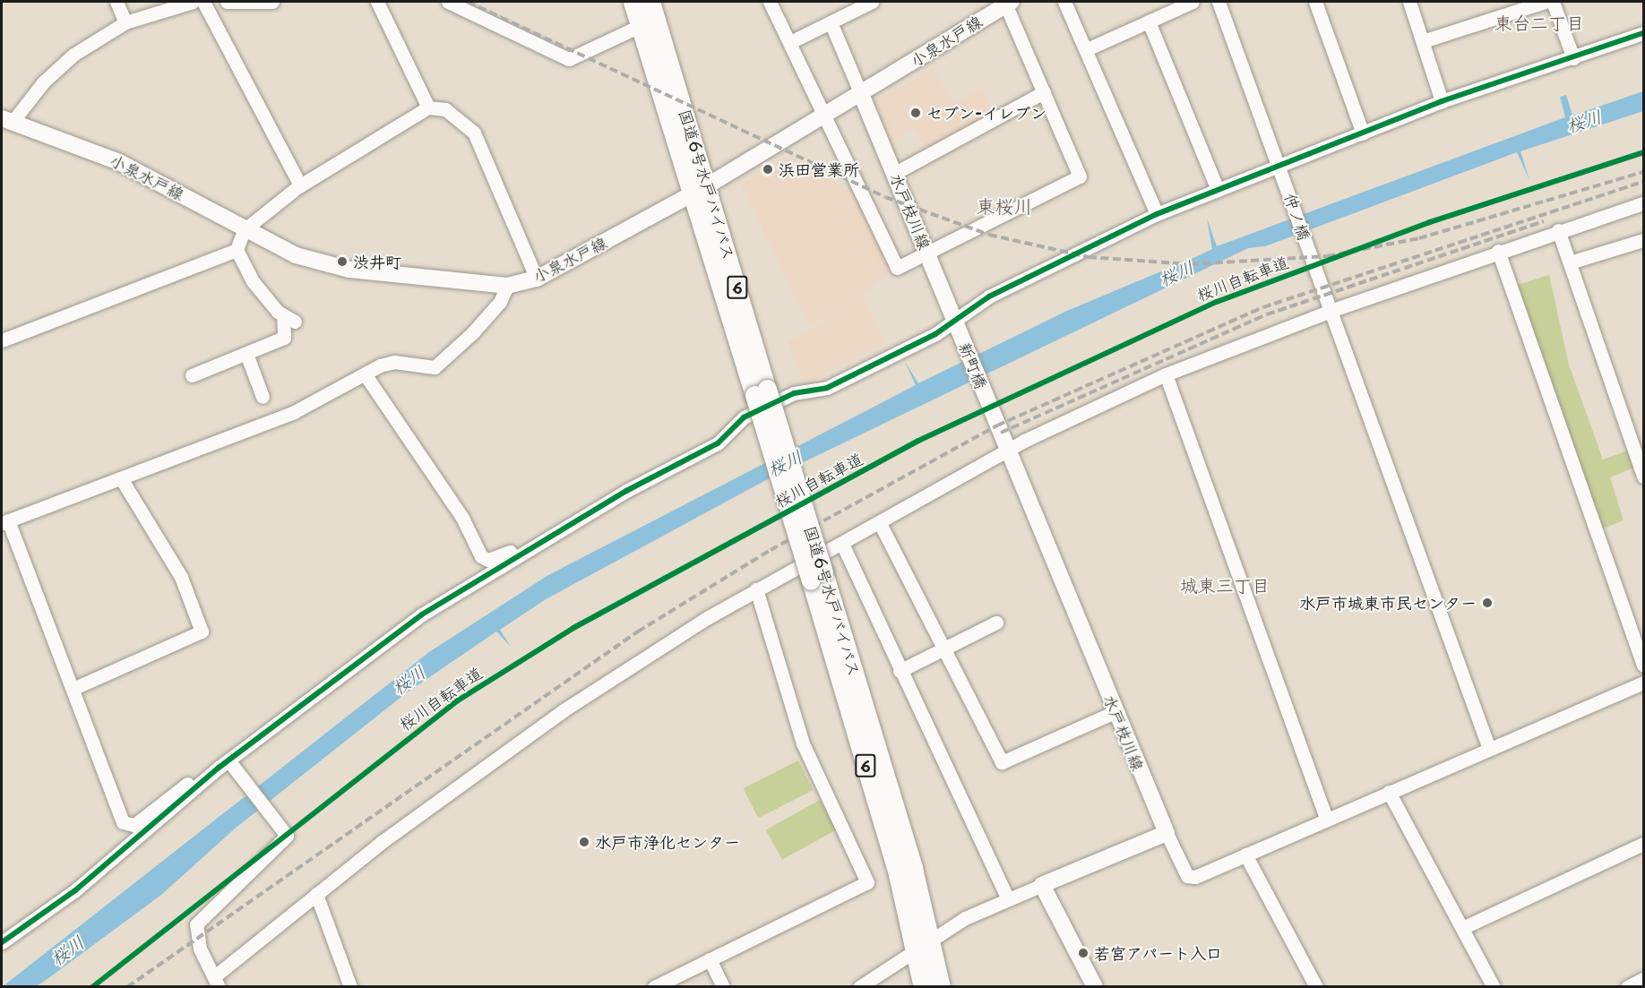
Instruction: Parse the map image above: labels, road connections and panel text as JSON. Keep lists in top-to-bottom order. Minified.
{"streets":{"highway":["国道6号水戸バイパス","6"],"main road":["小泉水戸線","水戸枝川線","新町橋"],"street":["仲ノ橋"],"cycle path":["桜川自転車道"]},"crossings":[["小泉水戸線","国道6号水戸バイパス"],["小泉水戸線","水戸枝川線"],["水戸枝川線","新町橋"]],"districts":["東台二丁目","東桜川","城東三丁目"],"water":["桜川"],"places":["セブン-イレブン","浜田営業所","渋井町","水戸市城東市民センター","水戸市浄化センター","若宮アパート入口"]}
